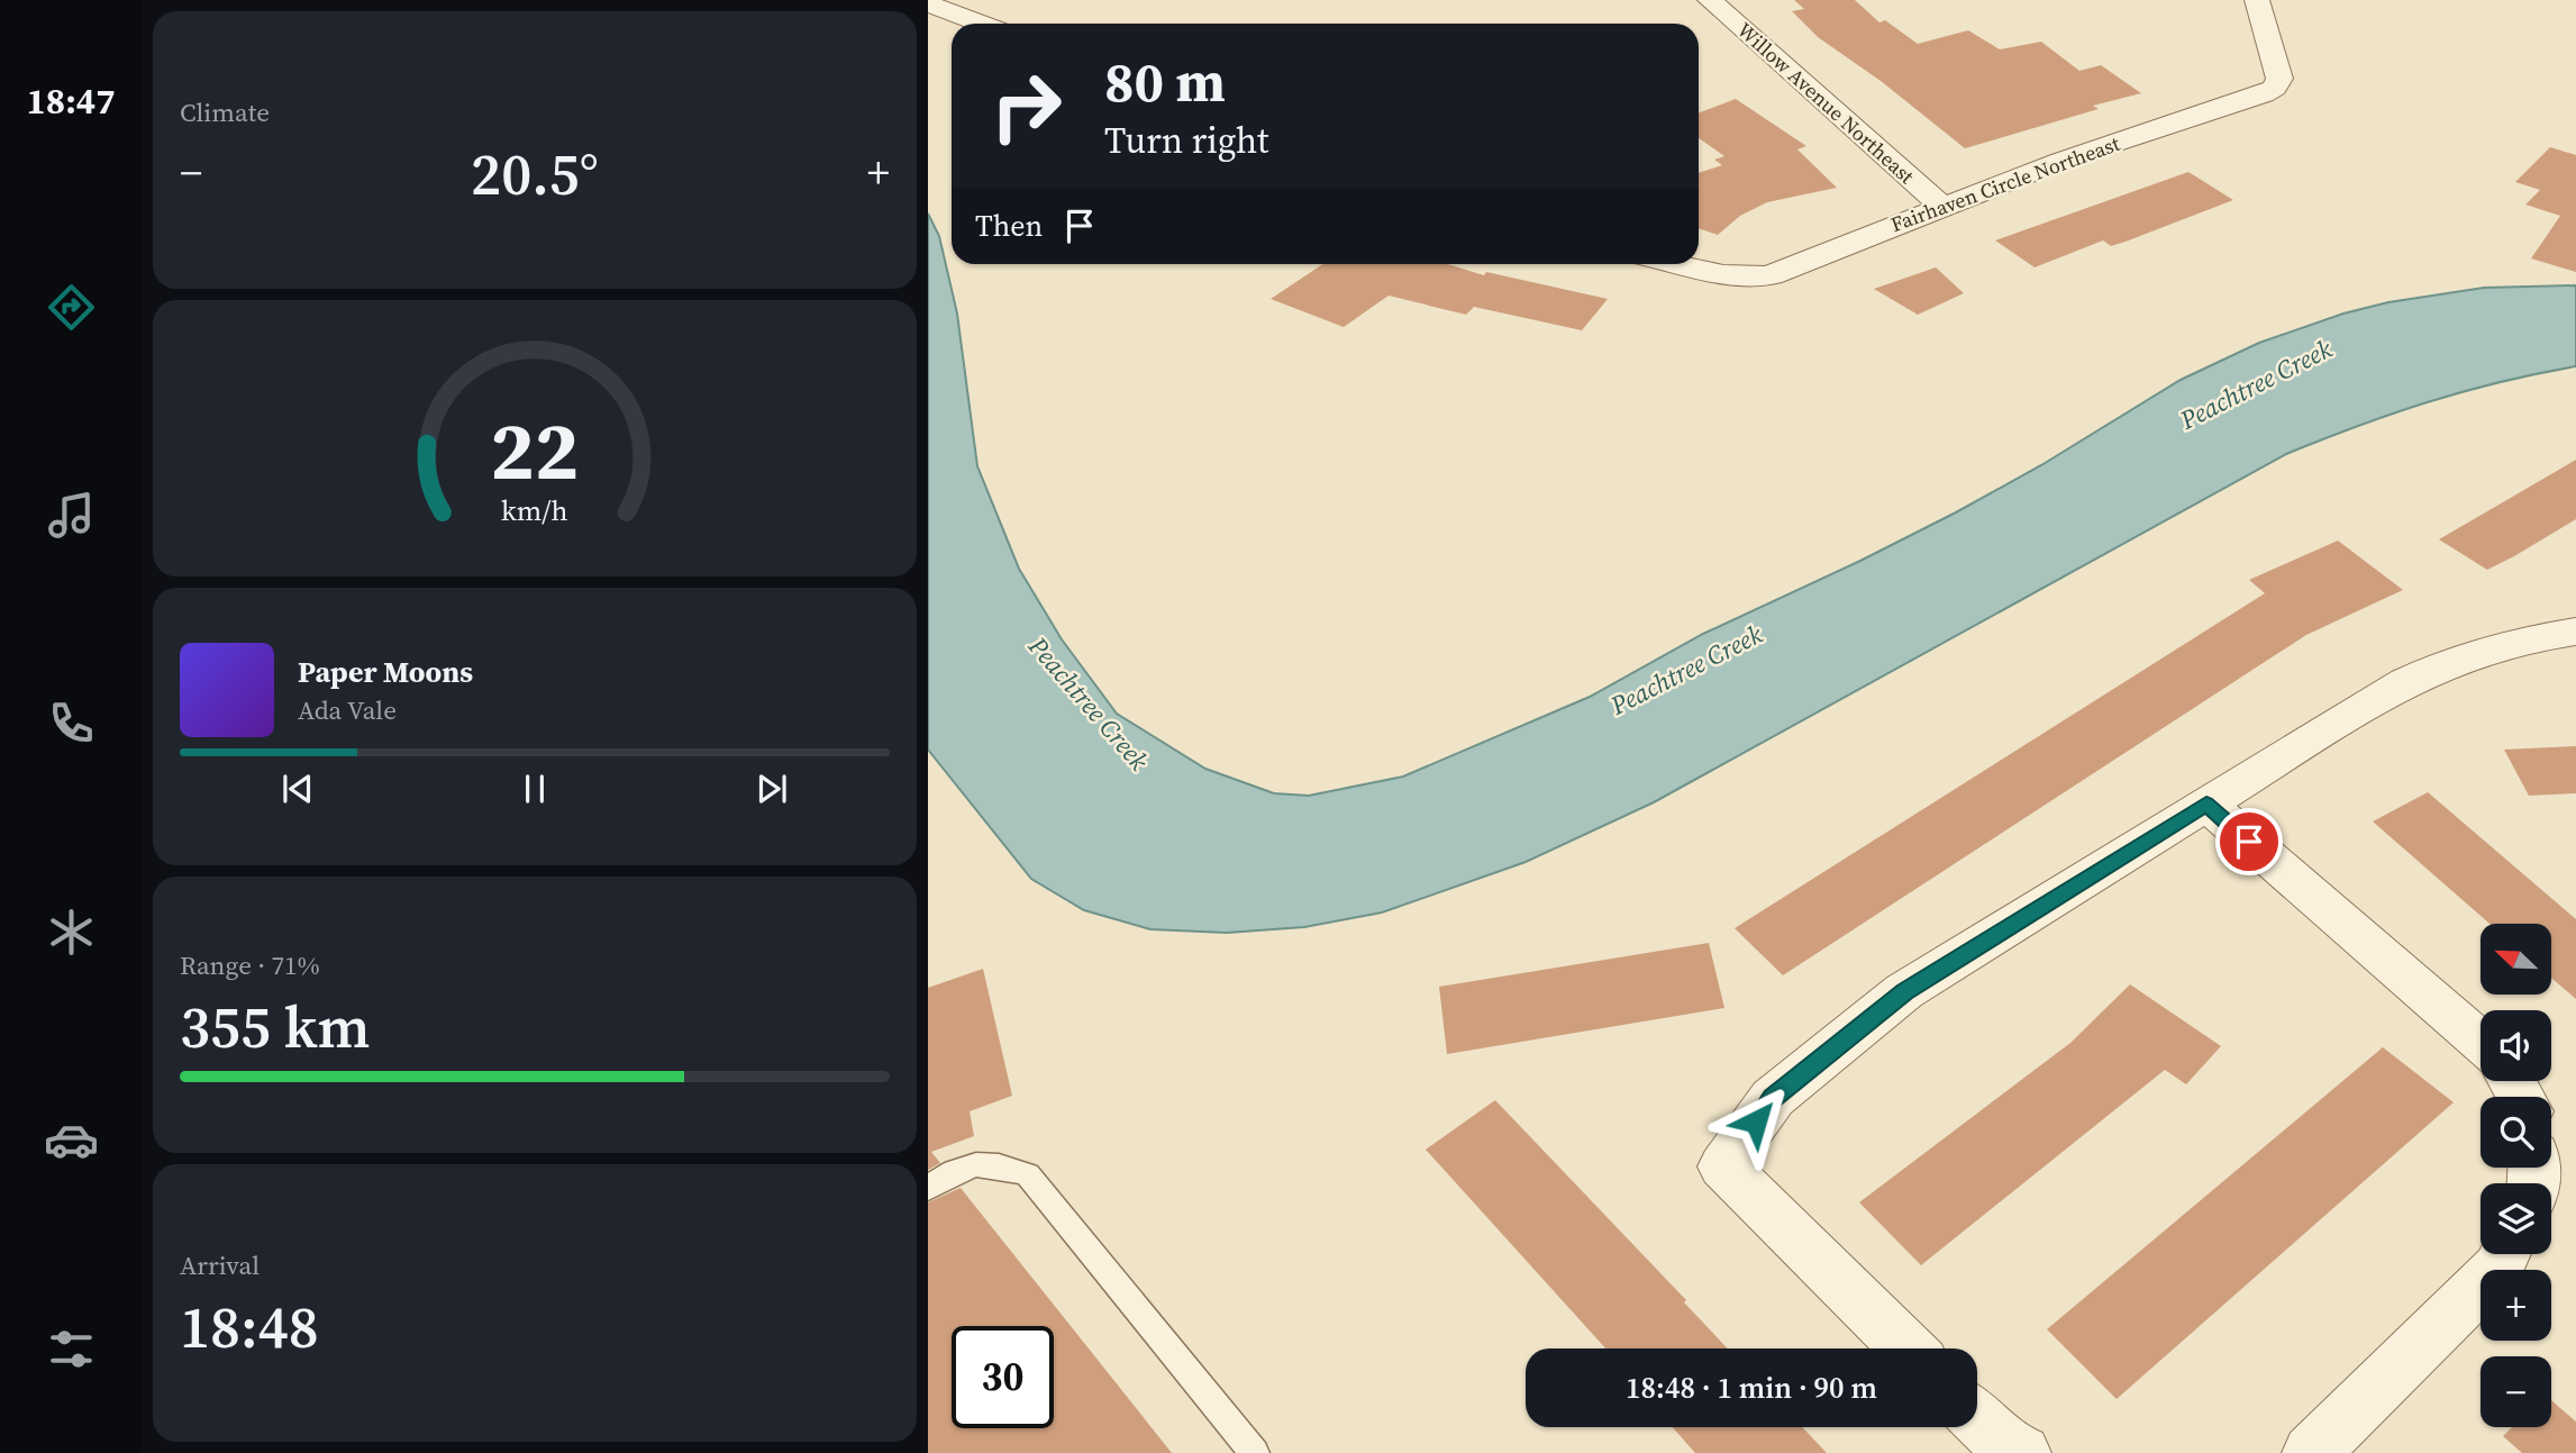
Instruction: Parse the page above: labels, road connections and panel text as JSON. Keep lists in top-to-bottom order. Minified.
{"streets":{"street":["Willow Avenue Northeast","Fairhaven Circle Northeast"]},"crossings":[["Willow Avenue Northeast","Fairhaven Circle Northeast"]],"water":["Peachtree Creek"],"north":"top left","page":{"tabs":"18:47","tile":["Climate",["Range · 71%","355 km"],["Arrival","18:48"]],"turn":["80 m","Turn right"],"heat":["−","20.5°","+"],"then":"Then","song":["Paper Moons","Ada Vale"],"map_buttons":["+","−"],"limit":"30","trip":"18:48 · 1 min · 90 m","gauge":["22","km/h"]}}
